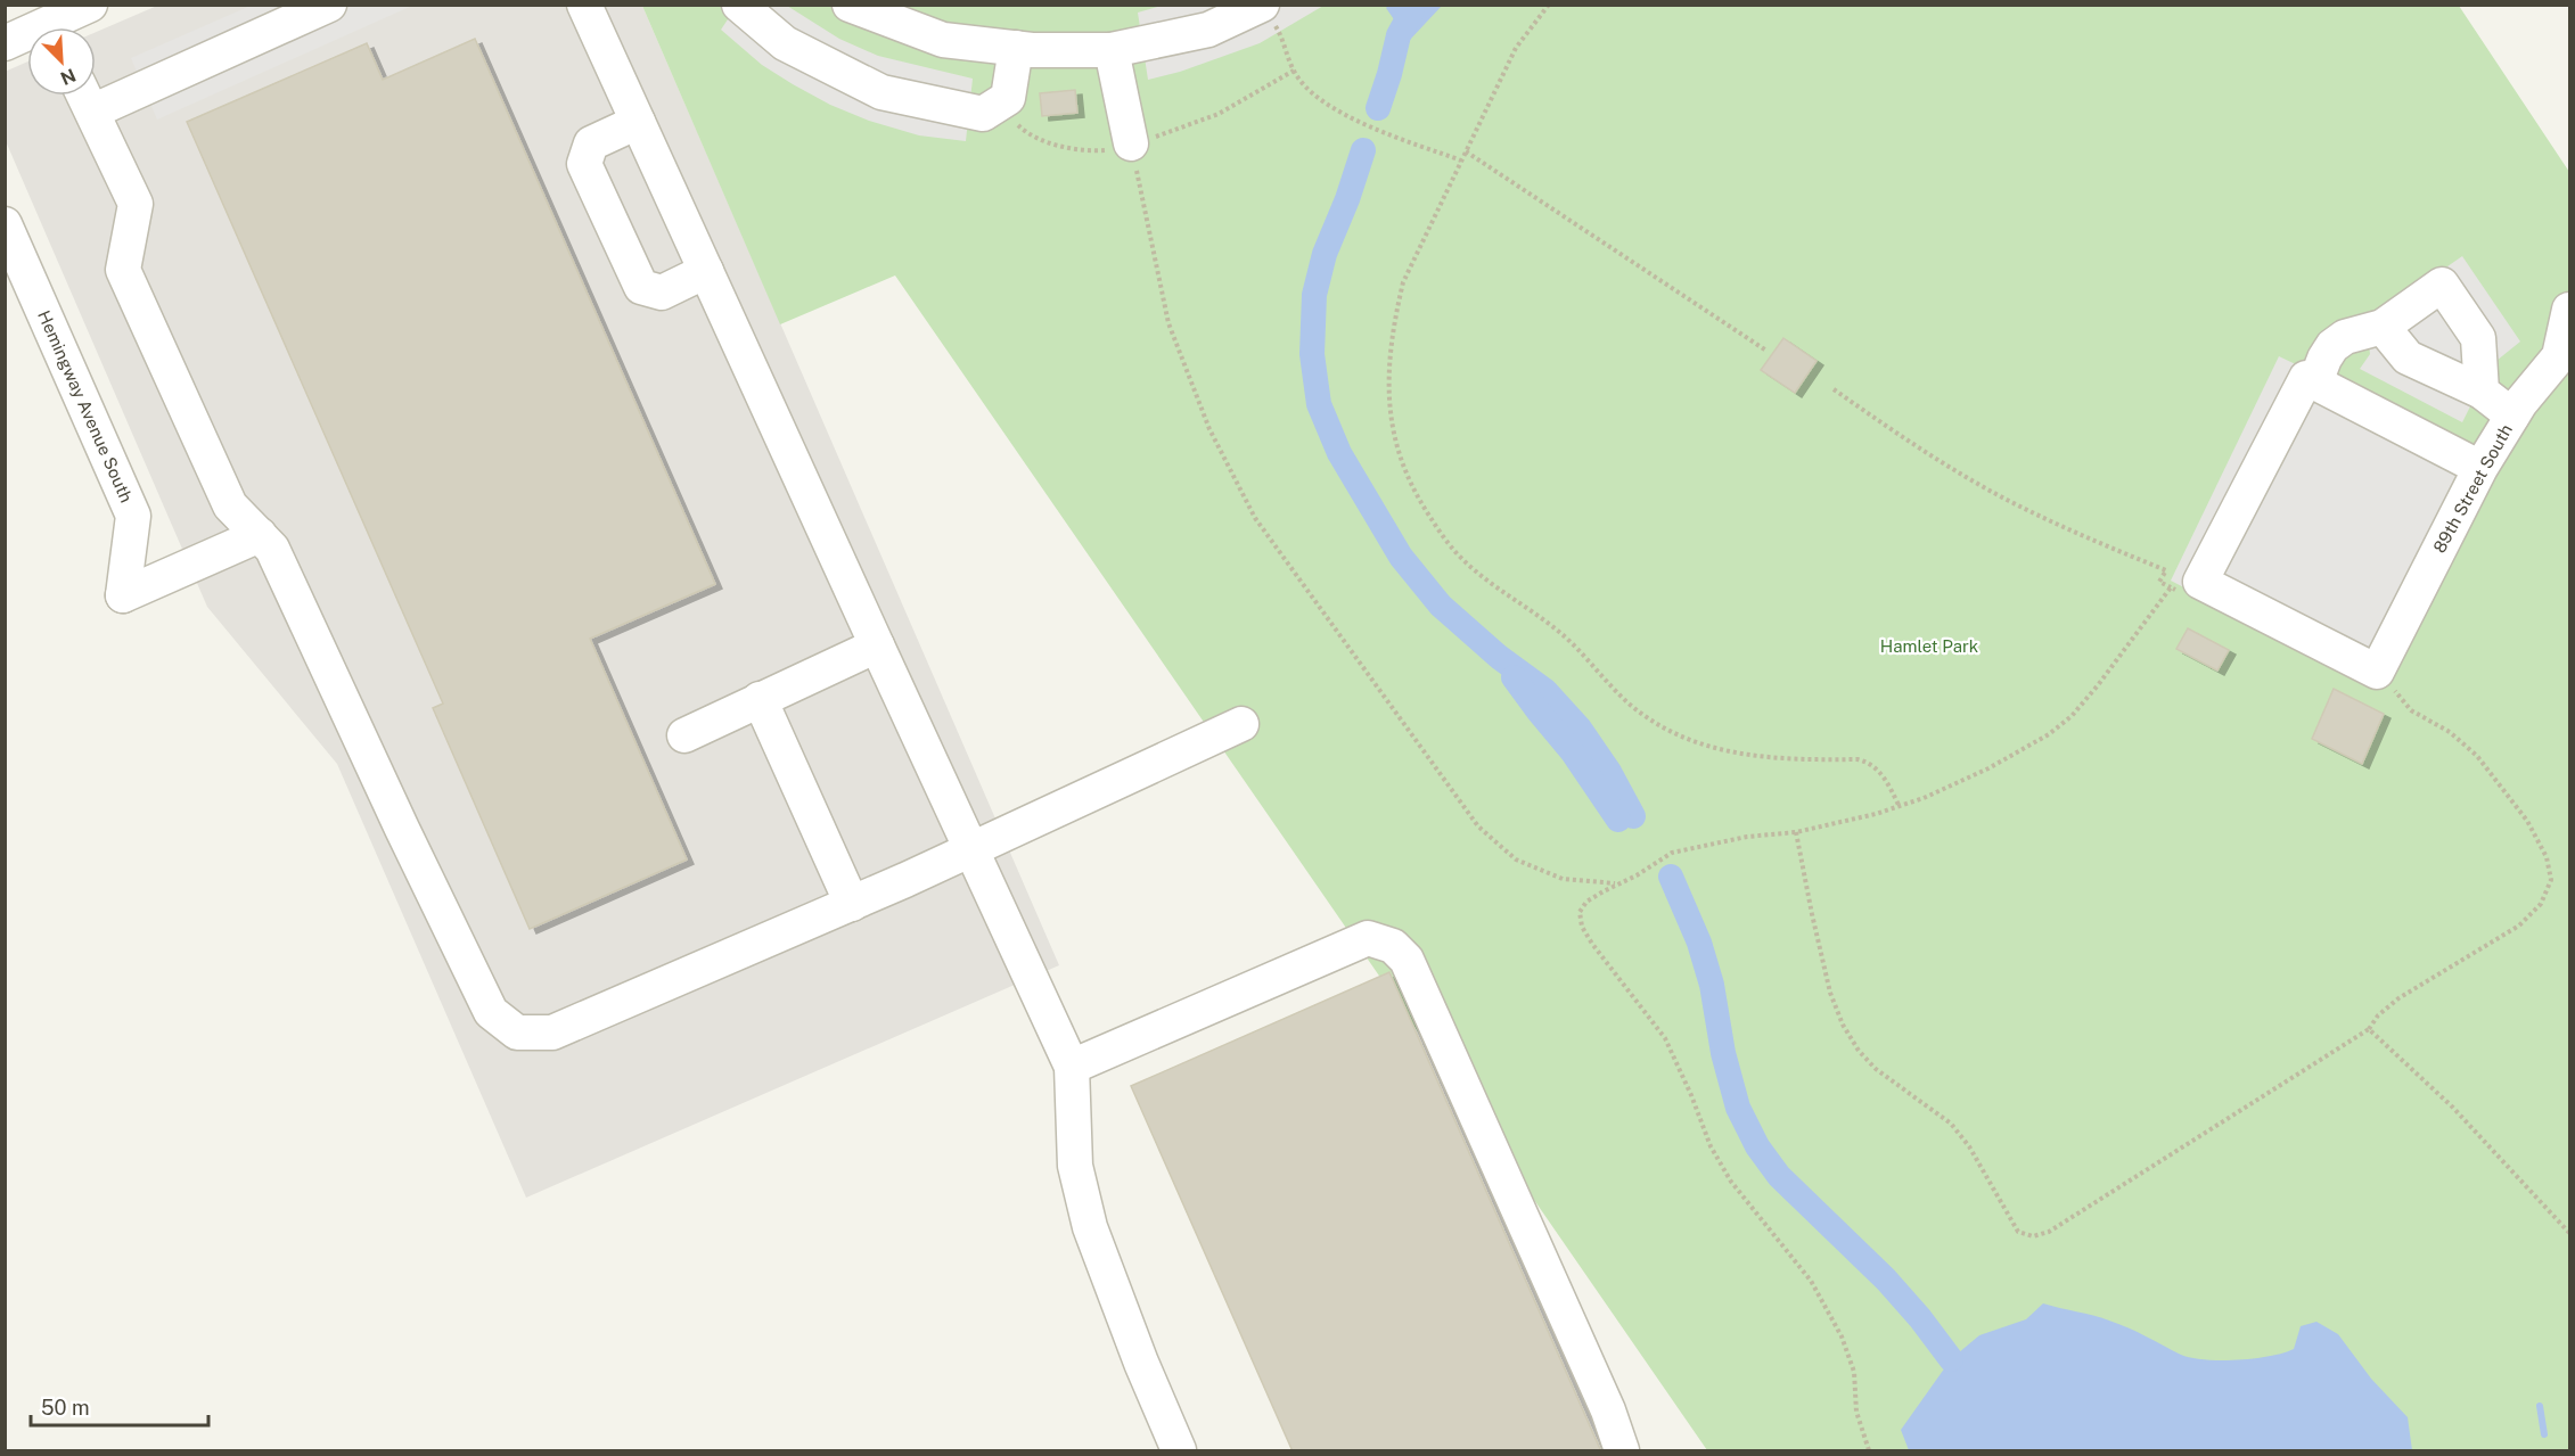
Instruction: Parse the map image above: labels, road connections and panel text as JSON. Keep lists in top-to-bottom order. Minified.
{"streets":{"street":["Hemingway Avenue South","89th Street South"]},"parks":["Hamlet Park"],"scale_bar":"50 m","north":"bottom right"}
